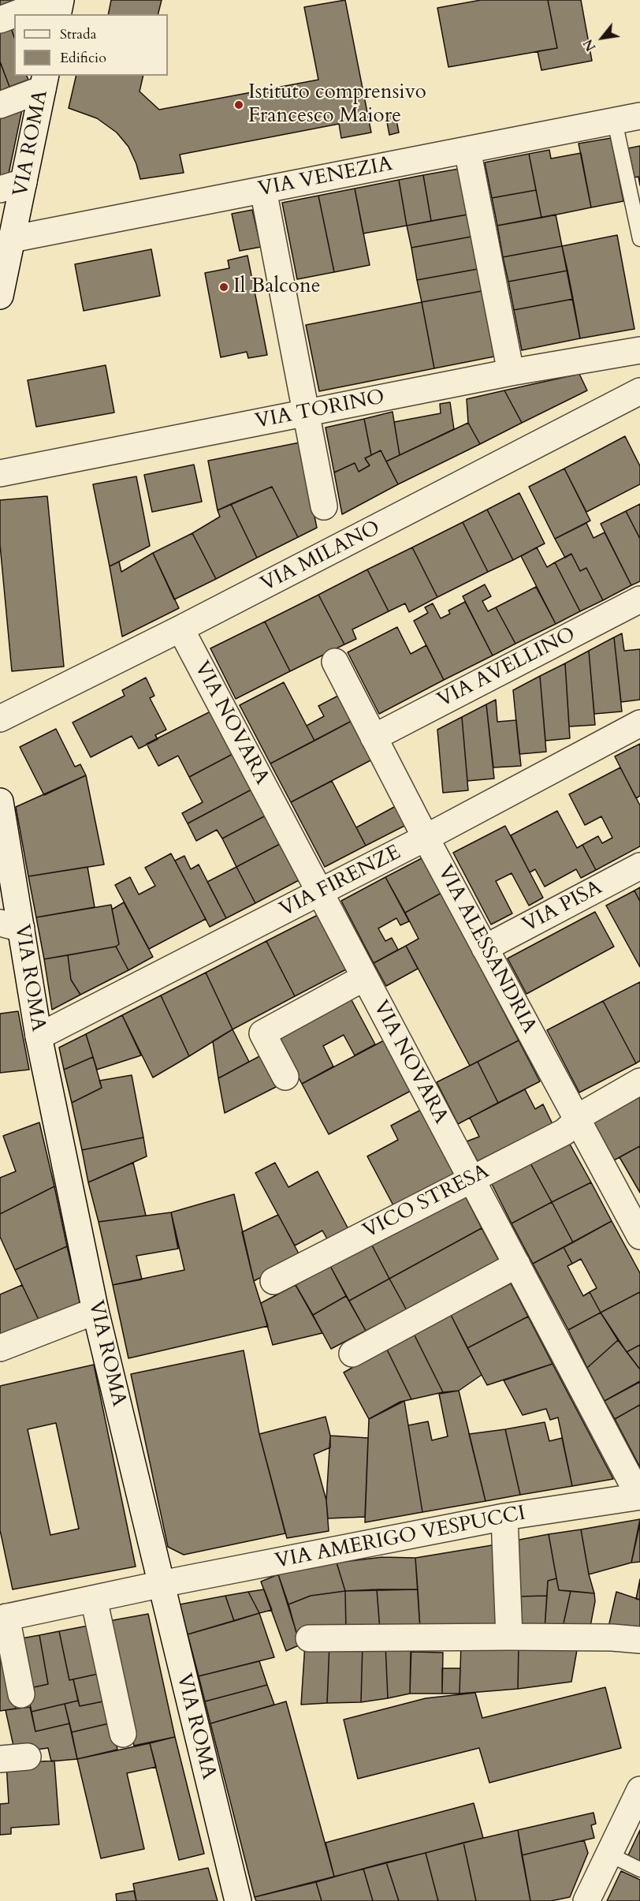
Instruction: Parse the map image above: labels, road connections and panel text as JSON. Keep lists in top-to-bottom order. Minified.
{"streets":{"street":["VIA ROMA","VIA VENEZIA","VIA TORINO","VIA MILANO","VIA AVELLINO","VIA NOVARA","VIA FIRENZE","VIA PISA","VIA ALESSANDRIA","VICO STRESA","VIA AMERIGO VESPUCCI"]},"crossings":[["VIA ROMA","VIA VENEZIA"],["VIA ROMA","VIA FIRENZE"],["VIA ROMA","VIA AMERIGO VESPUCCI"],["VIA MILANO","VIA NOVARA"],["VIA AVELLINO","VIA ALESSANDRIA"],["VIA NOVARA","VIA FIRENZE"],["VIA NOVARA","VICO STRESA"],["VIA NOVARA","VIA AMERIGO VESPUCCI"],["VIA FIRENZE","VIA ALESSANDRIA"],["VIA PISA","VIA ALESSANDRIA"],["VIA ALESSANDRIA","VICO STRESA"]],"places":["Istituto comprensivo Francesco Maiore","Il Balcone"],"legend":["Strada","Edificio"],"north":"bottom left"}
